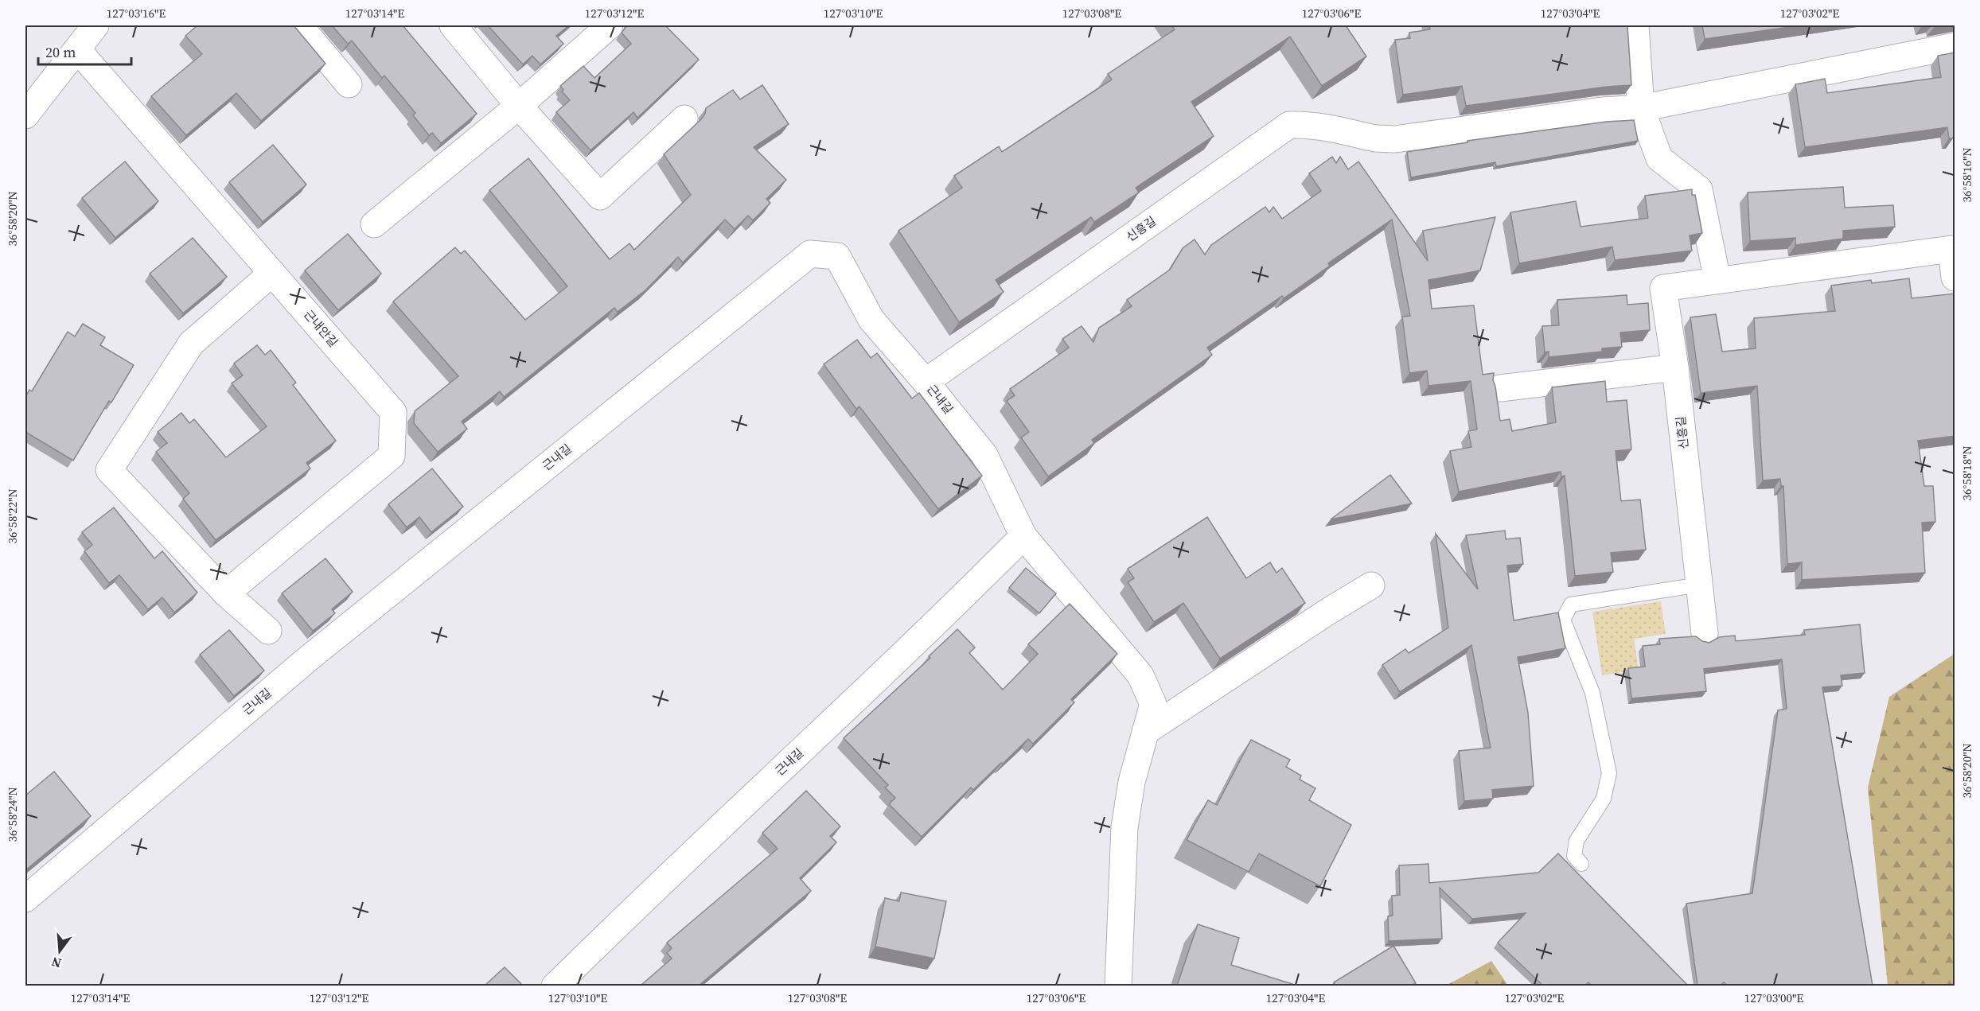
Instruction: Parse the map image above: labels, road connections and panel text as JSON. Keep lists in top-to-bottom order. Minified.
{"streets":{"street":["신흥길","근내안길","근내길"]},"crossings":[["신흥길","근내길"]],"scale_bar":"20 m","north":"bottom","coordinates":["127°03'16\"E","127°03'14\"E","127°03'12\"E","127°03'10\"E","127°03'08\"E","127°03'06\"E","127°03'04\"E","127°03'02\"E","36°58'16\"N","36°58'20\"N","36°58'18\"N","36°58'22\"N","36°58'24\"N","127°03'00\"E"]}
